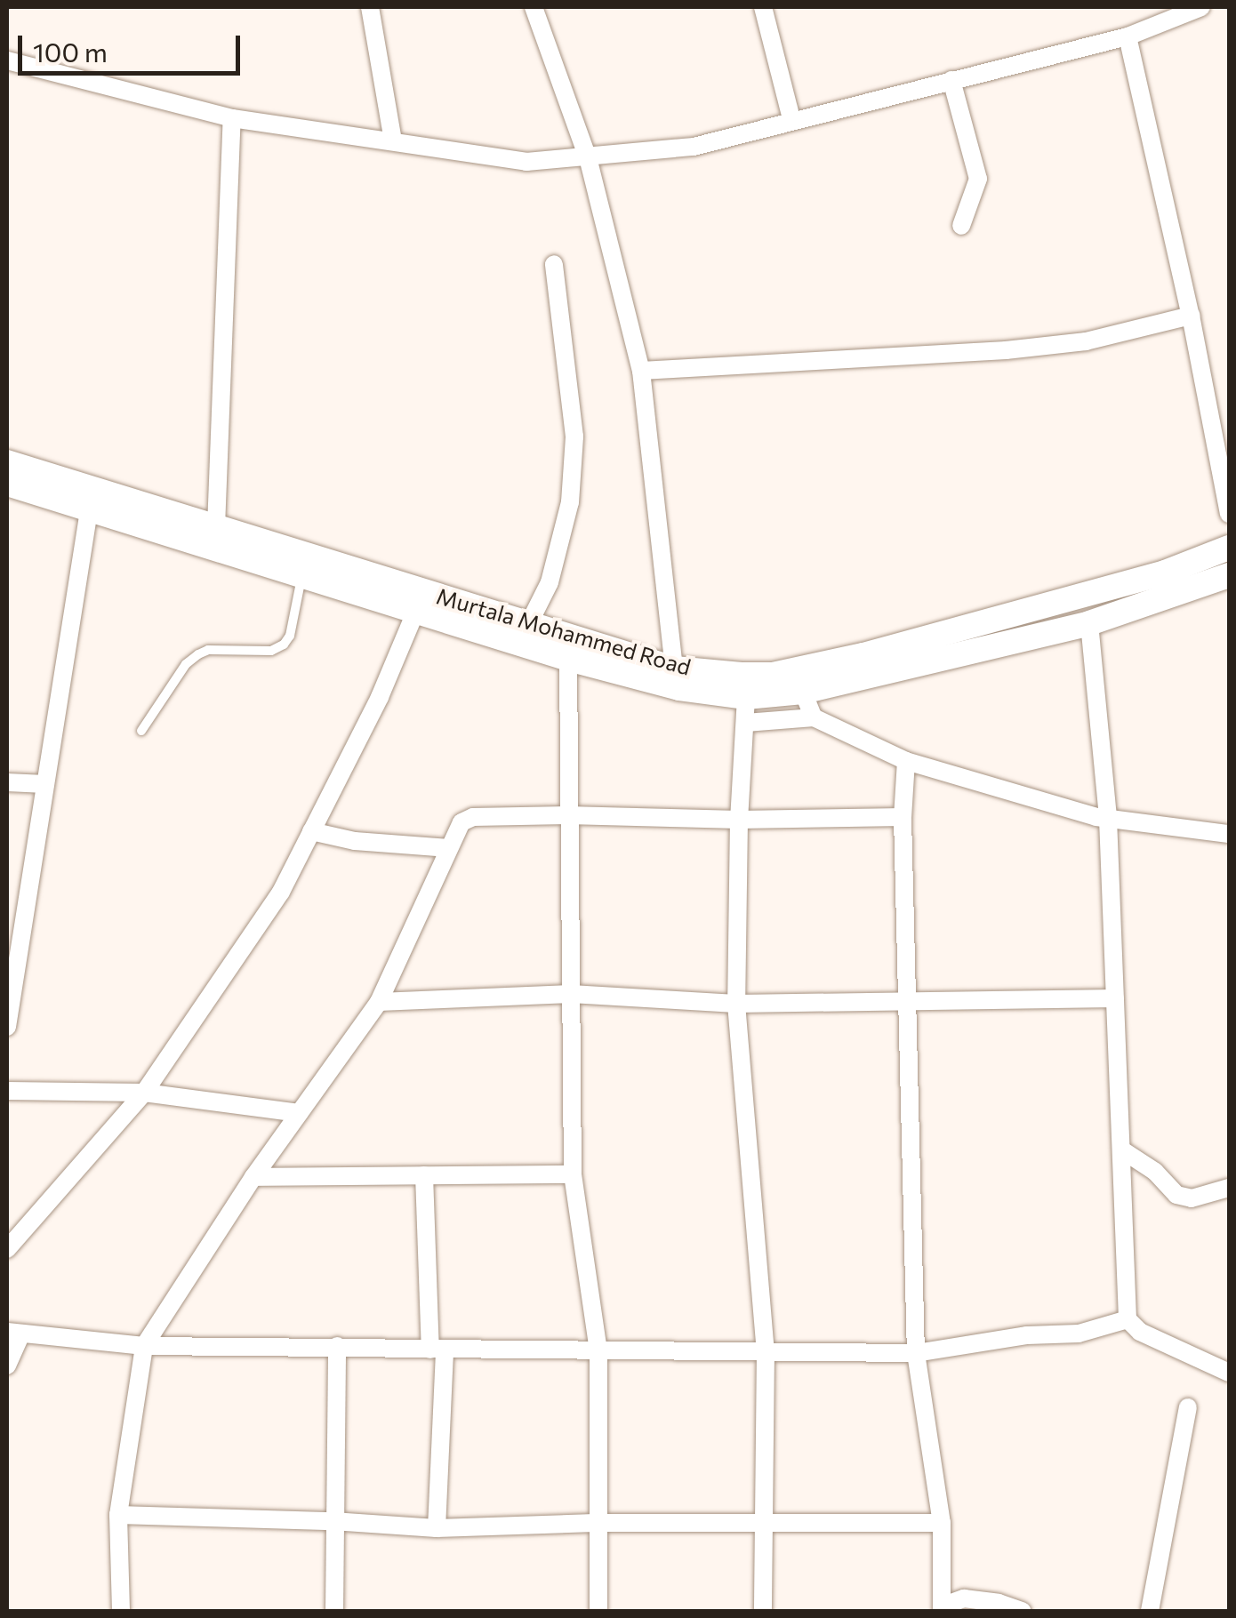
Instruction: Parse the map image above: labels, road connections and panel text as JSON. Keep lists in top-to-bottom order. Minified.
{"streets":{"main road":["Murtala Mohammed Road"]},"scale_bar":"100 m"}
